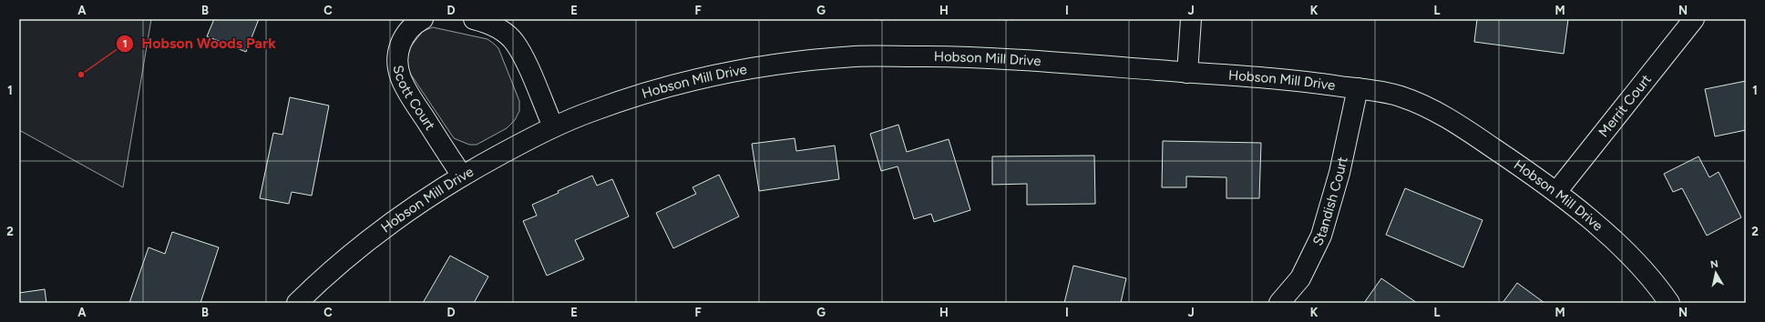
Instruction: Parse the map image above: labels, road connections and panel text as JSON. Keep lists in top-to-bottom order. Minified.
{"streets":{"street":["Hobson Mill Drive","Scott Court","Merrit Court","Standish Court"]},"crossings":[["Hobson Mill Drive","Scott Court"],["Hobson Mill Drive","Merrit Court"],["Hobson Mill Drive","Standish Court"]],"places":["Hobson Woods Park"],"north":"top","grid":{"columns":["A","B","C","D","E","F","G","H","I","J","K","L","M","N"],"rows":["1","2"]}}
